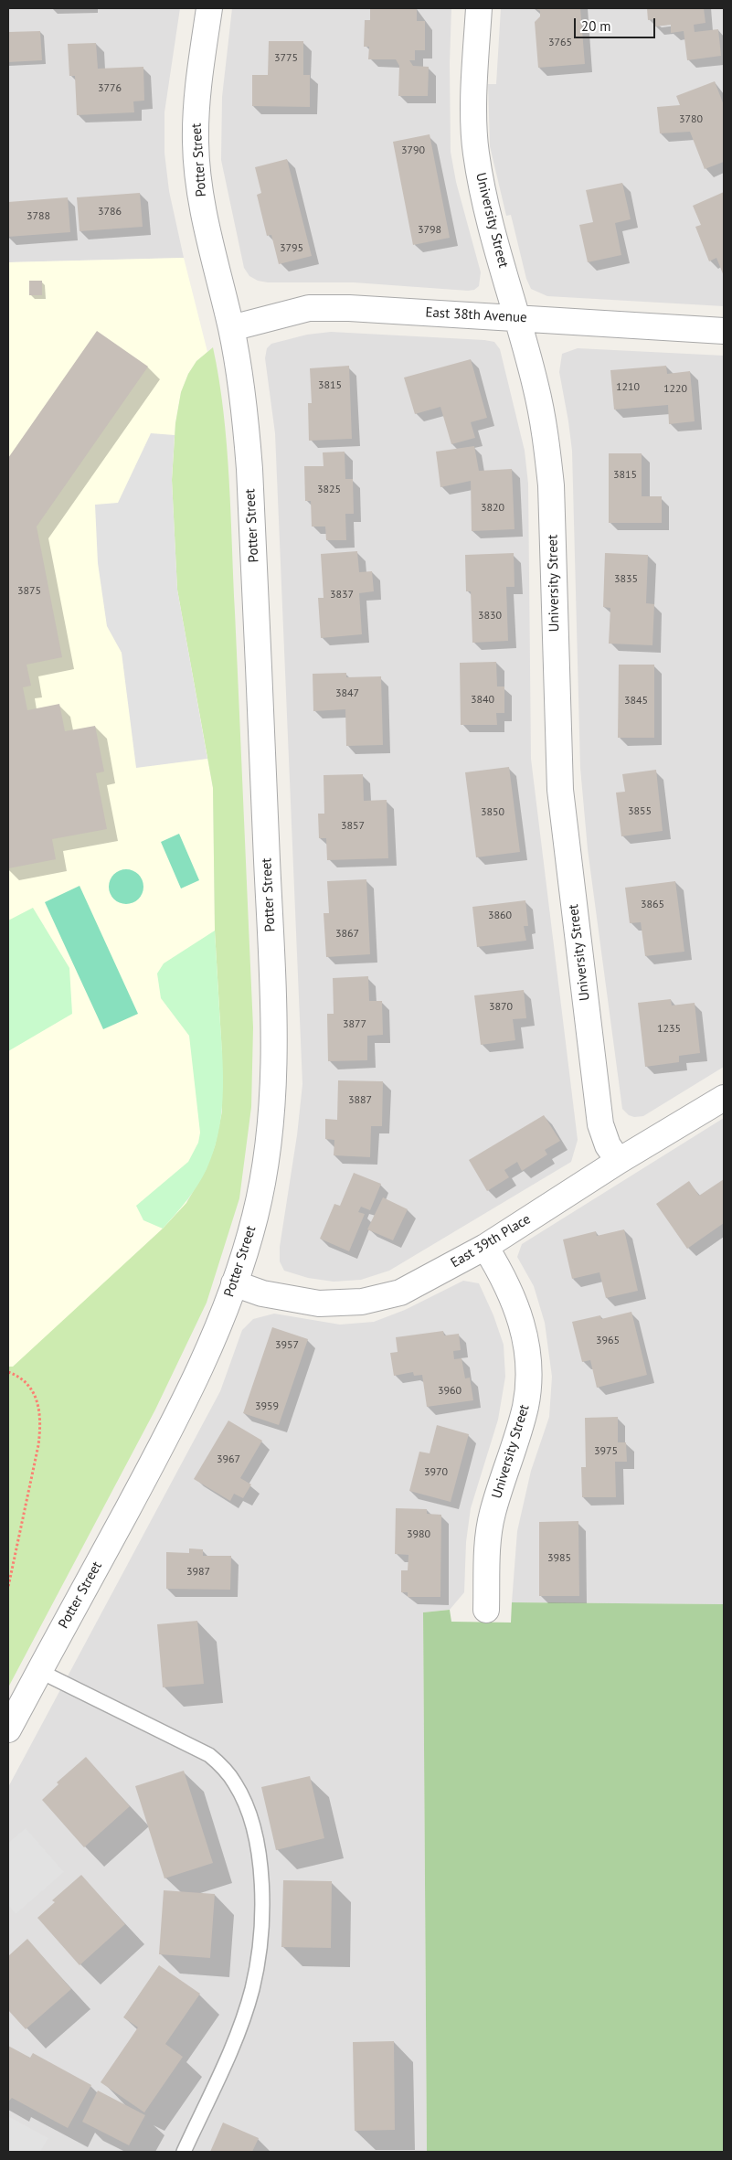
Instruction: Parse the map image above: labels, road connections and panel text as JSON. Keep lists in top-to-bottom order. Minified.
{"streets":{"street":["Potter Street","University Street","East 38th Avenue","East 39th Place"]},"crossings":[["Potter Street","East 38th Avenue"],["Potter Street","East 39th Place"],["University Street","East 38th Avenue"],["University Street","East 39th Place"]],"house_numbers":["3765","3775","3776","3780","3790","3786","3788","3798","3795","3815","1210","1220","3815","3825","3820","3835","3875","3837","3830","3847","3840","3845","3855","3850","3857","3865","3860","3867","3870","3877","1235","3887","3965","3957","3960","3959","3975","3967","3970","3980","3985","3987"],"scale_bar":"20 m"}
